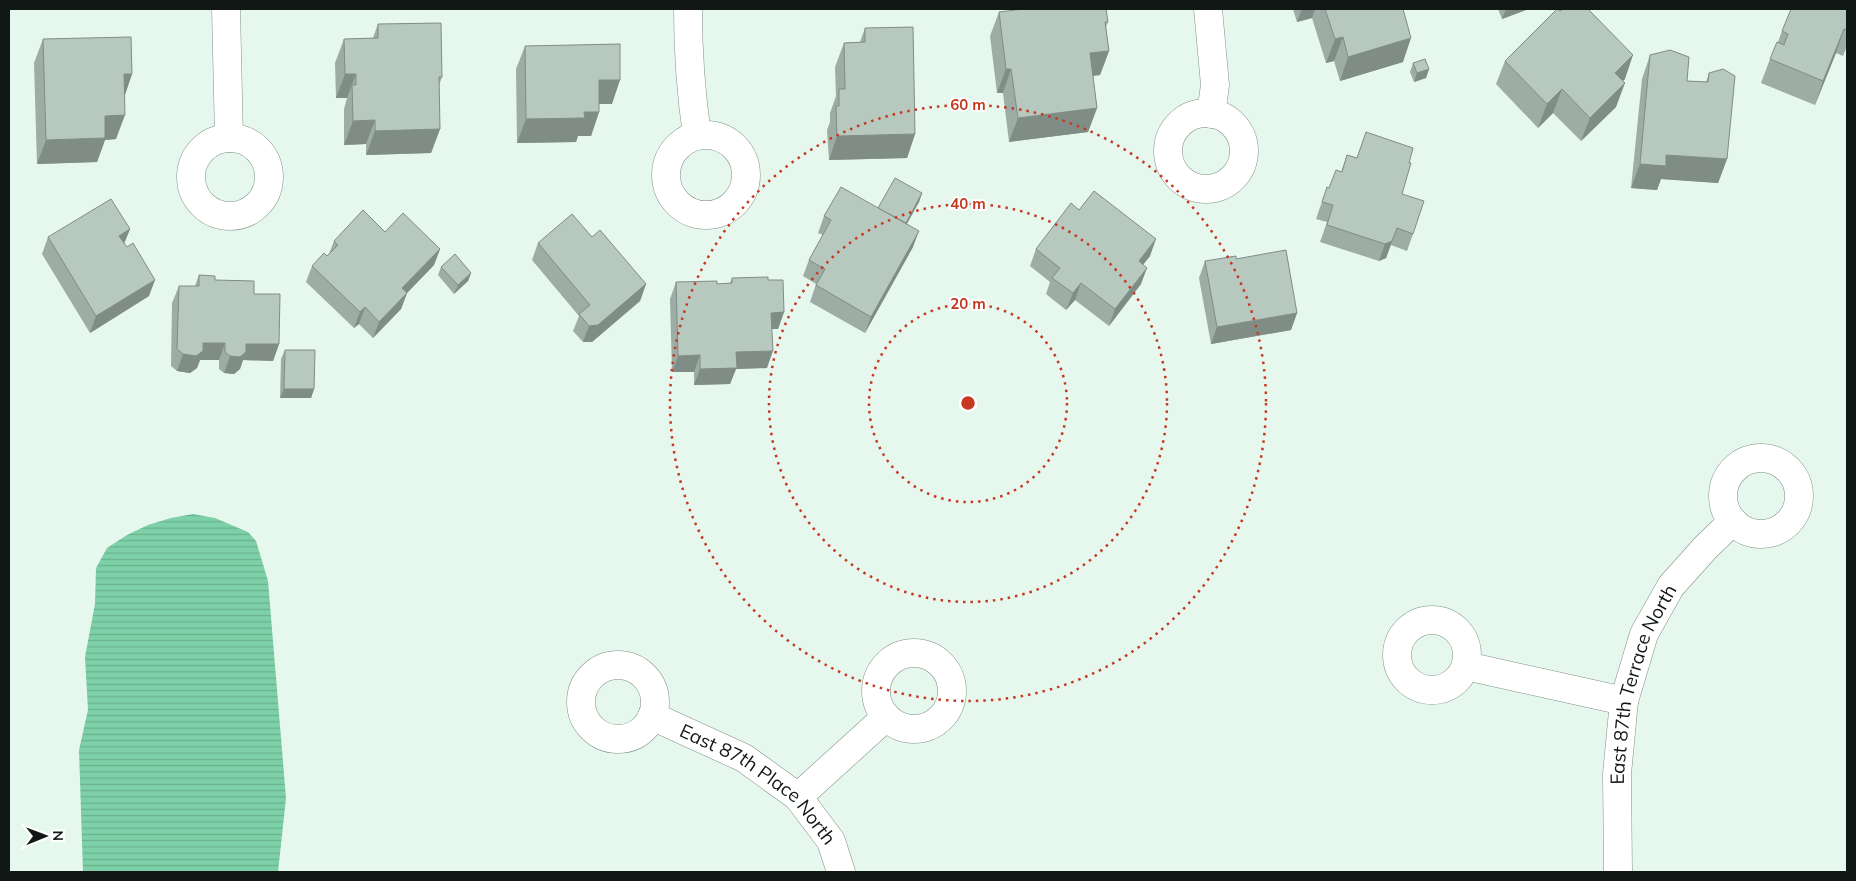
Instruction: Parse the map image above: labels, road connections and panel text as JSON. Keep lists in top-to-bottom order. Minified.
{"streets":{"street":["East 87th Terrace North","East 87th Place North"]},"north":"right","rings":["60 m","40 m","20 m"]}
